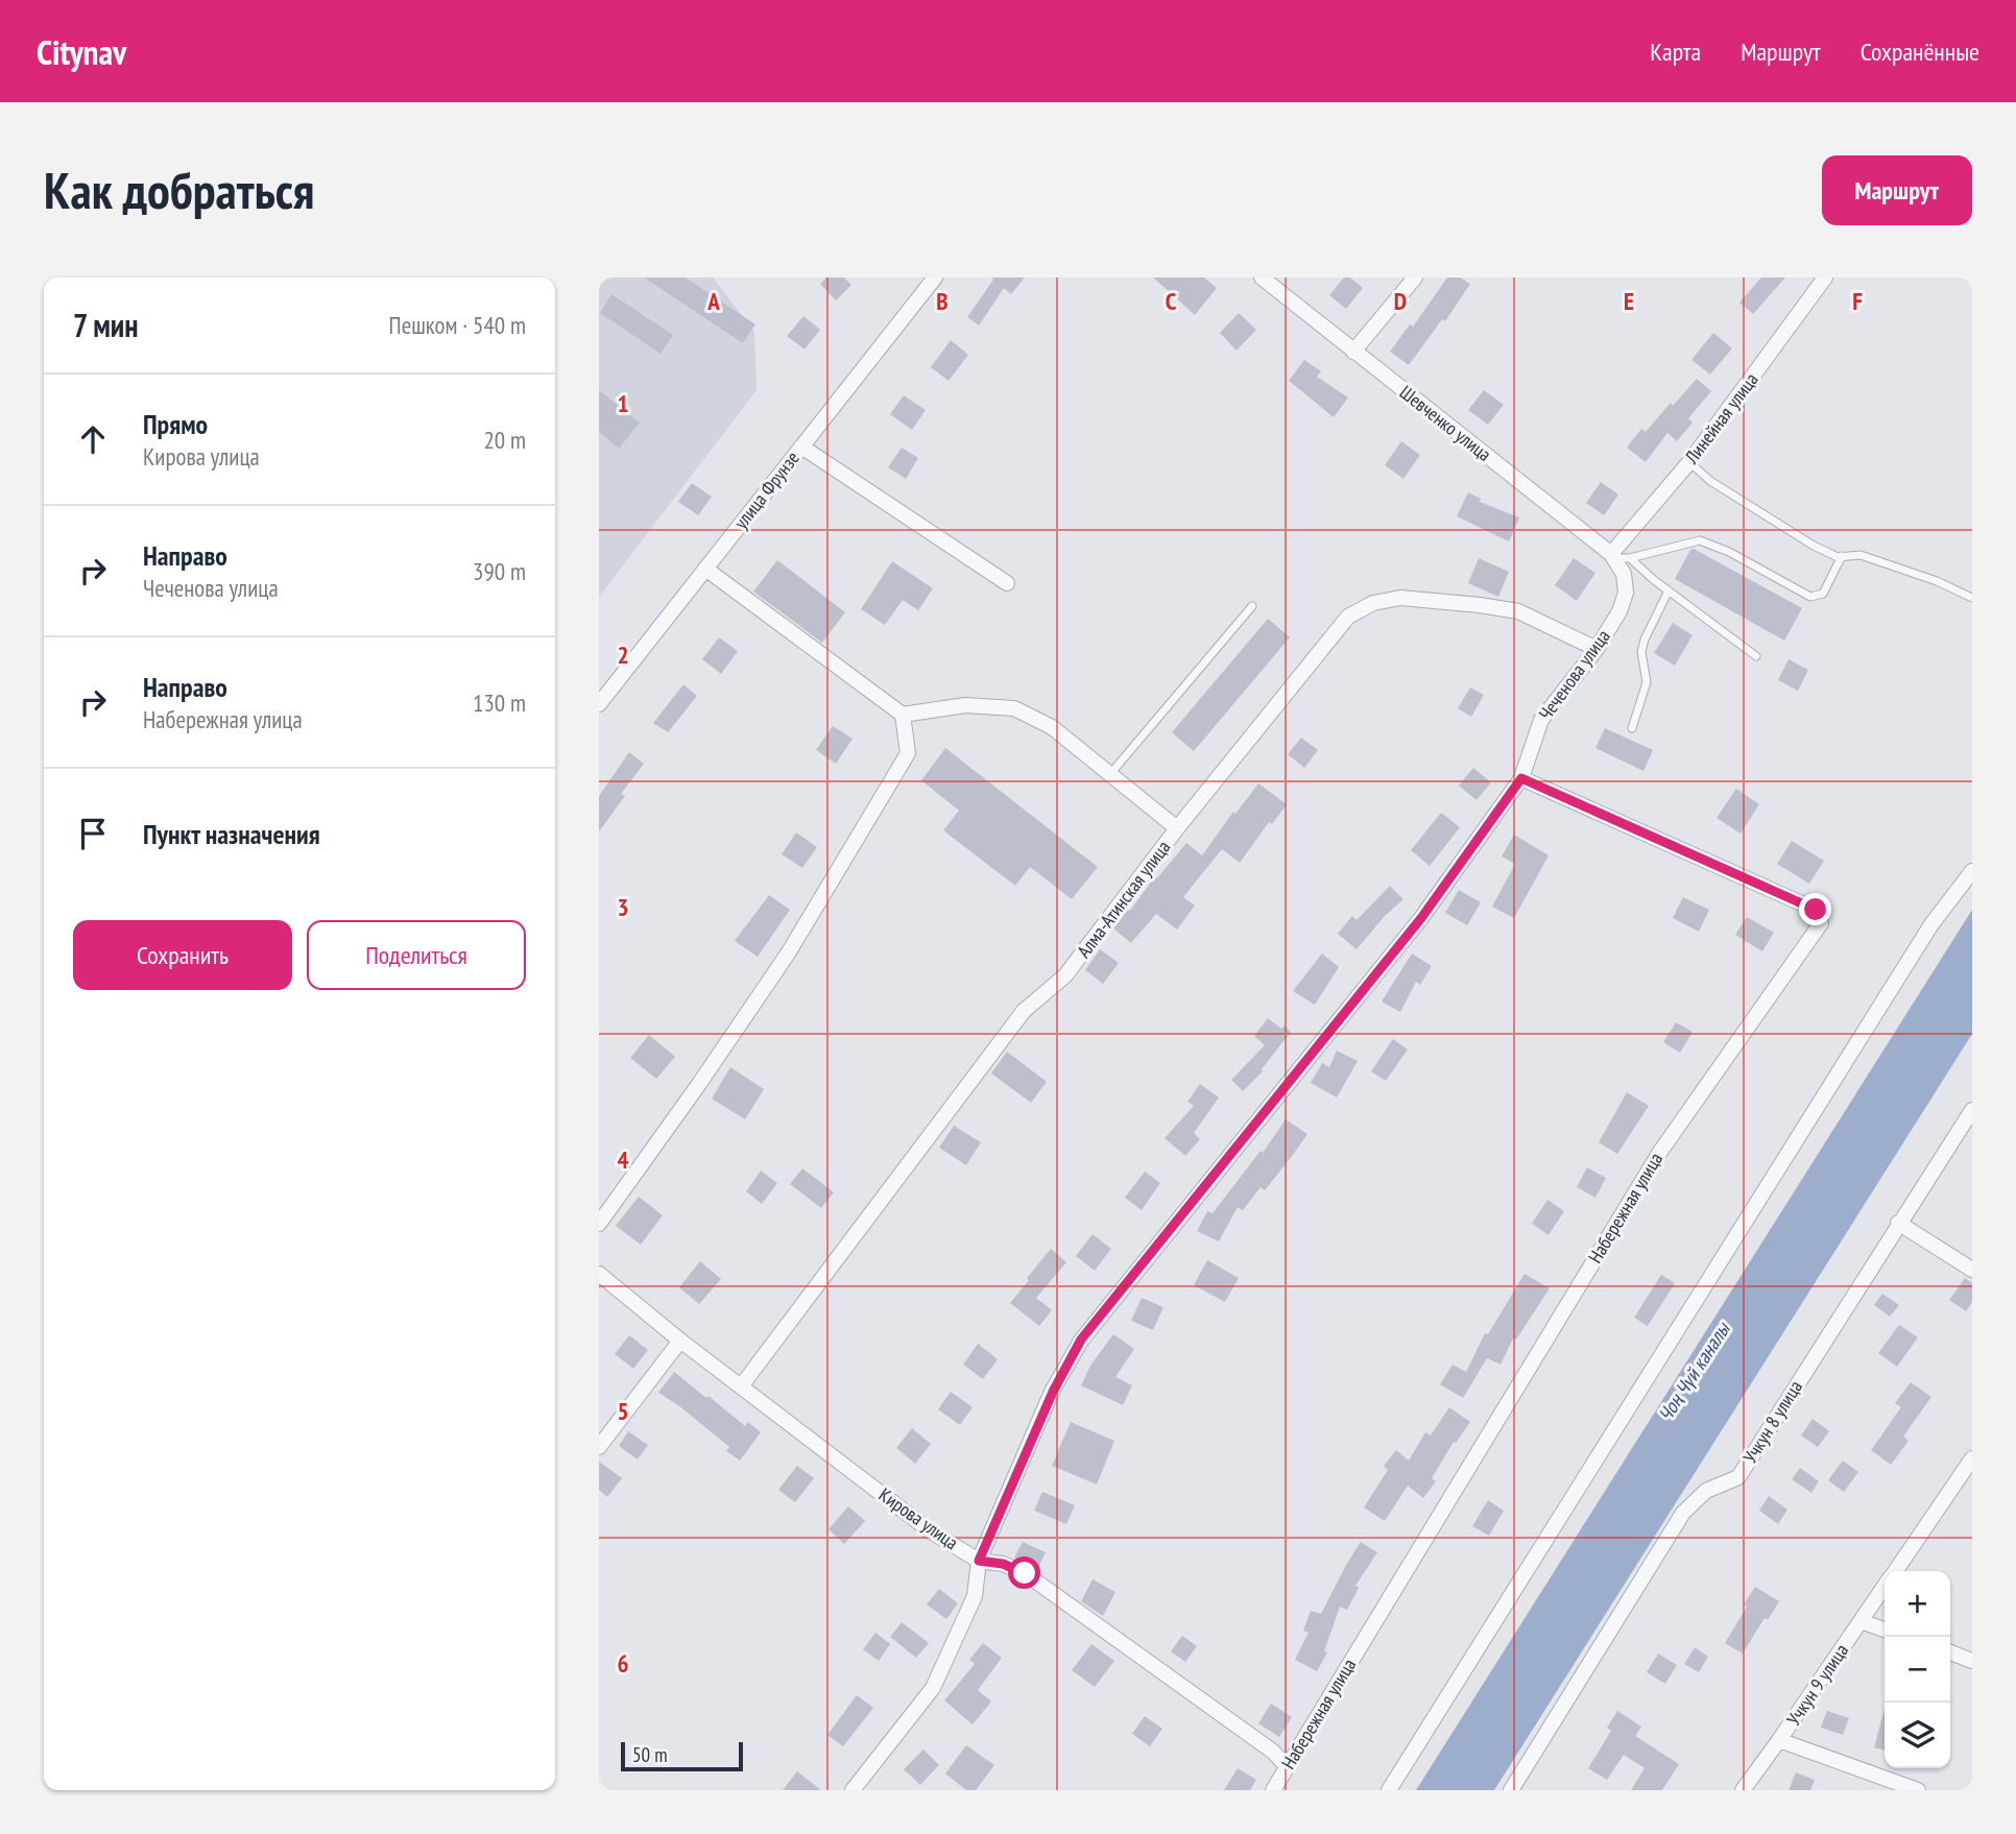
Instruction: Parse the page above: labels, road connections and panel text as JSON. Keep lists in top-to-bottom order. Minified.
{"streets":{"street":["Линейная улица","Шевченко улица","улица Фрунзе","Чеченова улица","Алма-Атинская улица","Набережная улица","Учкун 8 улица","Кирова улица","Учкун 9 улица"]},"crossings":[["Линейная улица","Шевченко улица"],["Шевченко улица","Чеченова улица"],["Чеченова улица","Алма-Атинская улица"],["Чеченова улица","Набережная улица"],["Чеченова улица","Кирова улица"],["Алма-Атинская улица","Кирова улица"],["Набережная улица","Кирова улица"]],"water":["Чоң Чүй каналы"],"scale_bar":"50 m","page":{"header":"Citynav","nav":["Карта","Маршрут","Сохранённые"],"buttons":["Маршрут",["Сохранить","Поделиться"]],"title":"Как добраться","heading":["7 мин","Пешком · 540 m"],"list":[["Прямо","Кирова улица","20 m"],["Направо","Чеченова улица","390 m"],["Направо","Набережная улица","130 m"],"Пункт назначения"],"map_buttons":["+","−"],"scale":"50 m"},"grid":{"columns":["A","B","C","D","E","F"],"rows":["1","2","3","4","5","6"]}}
